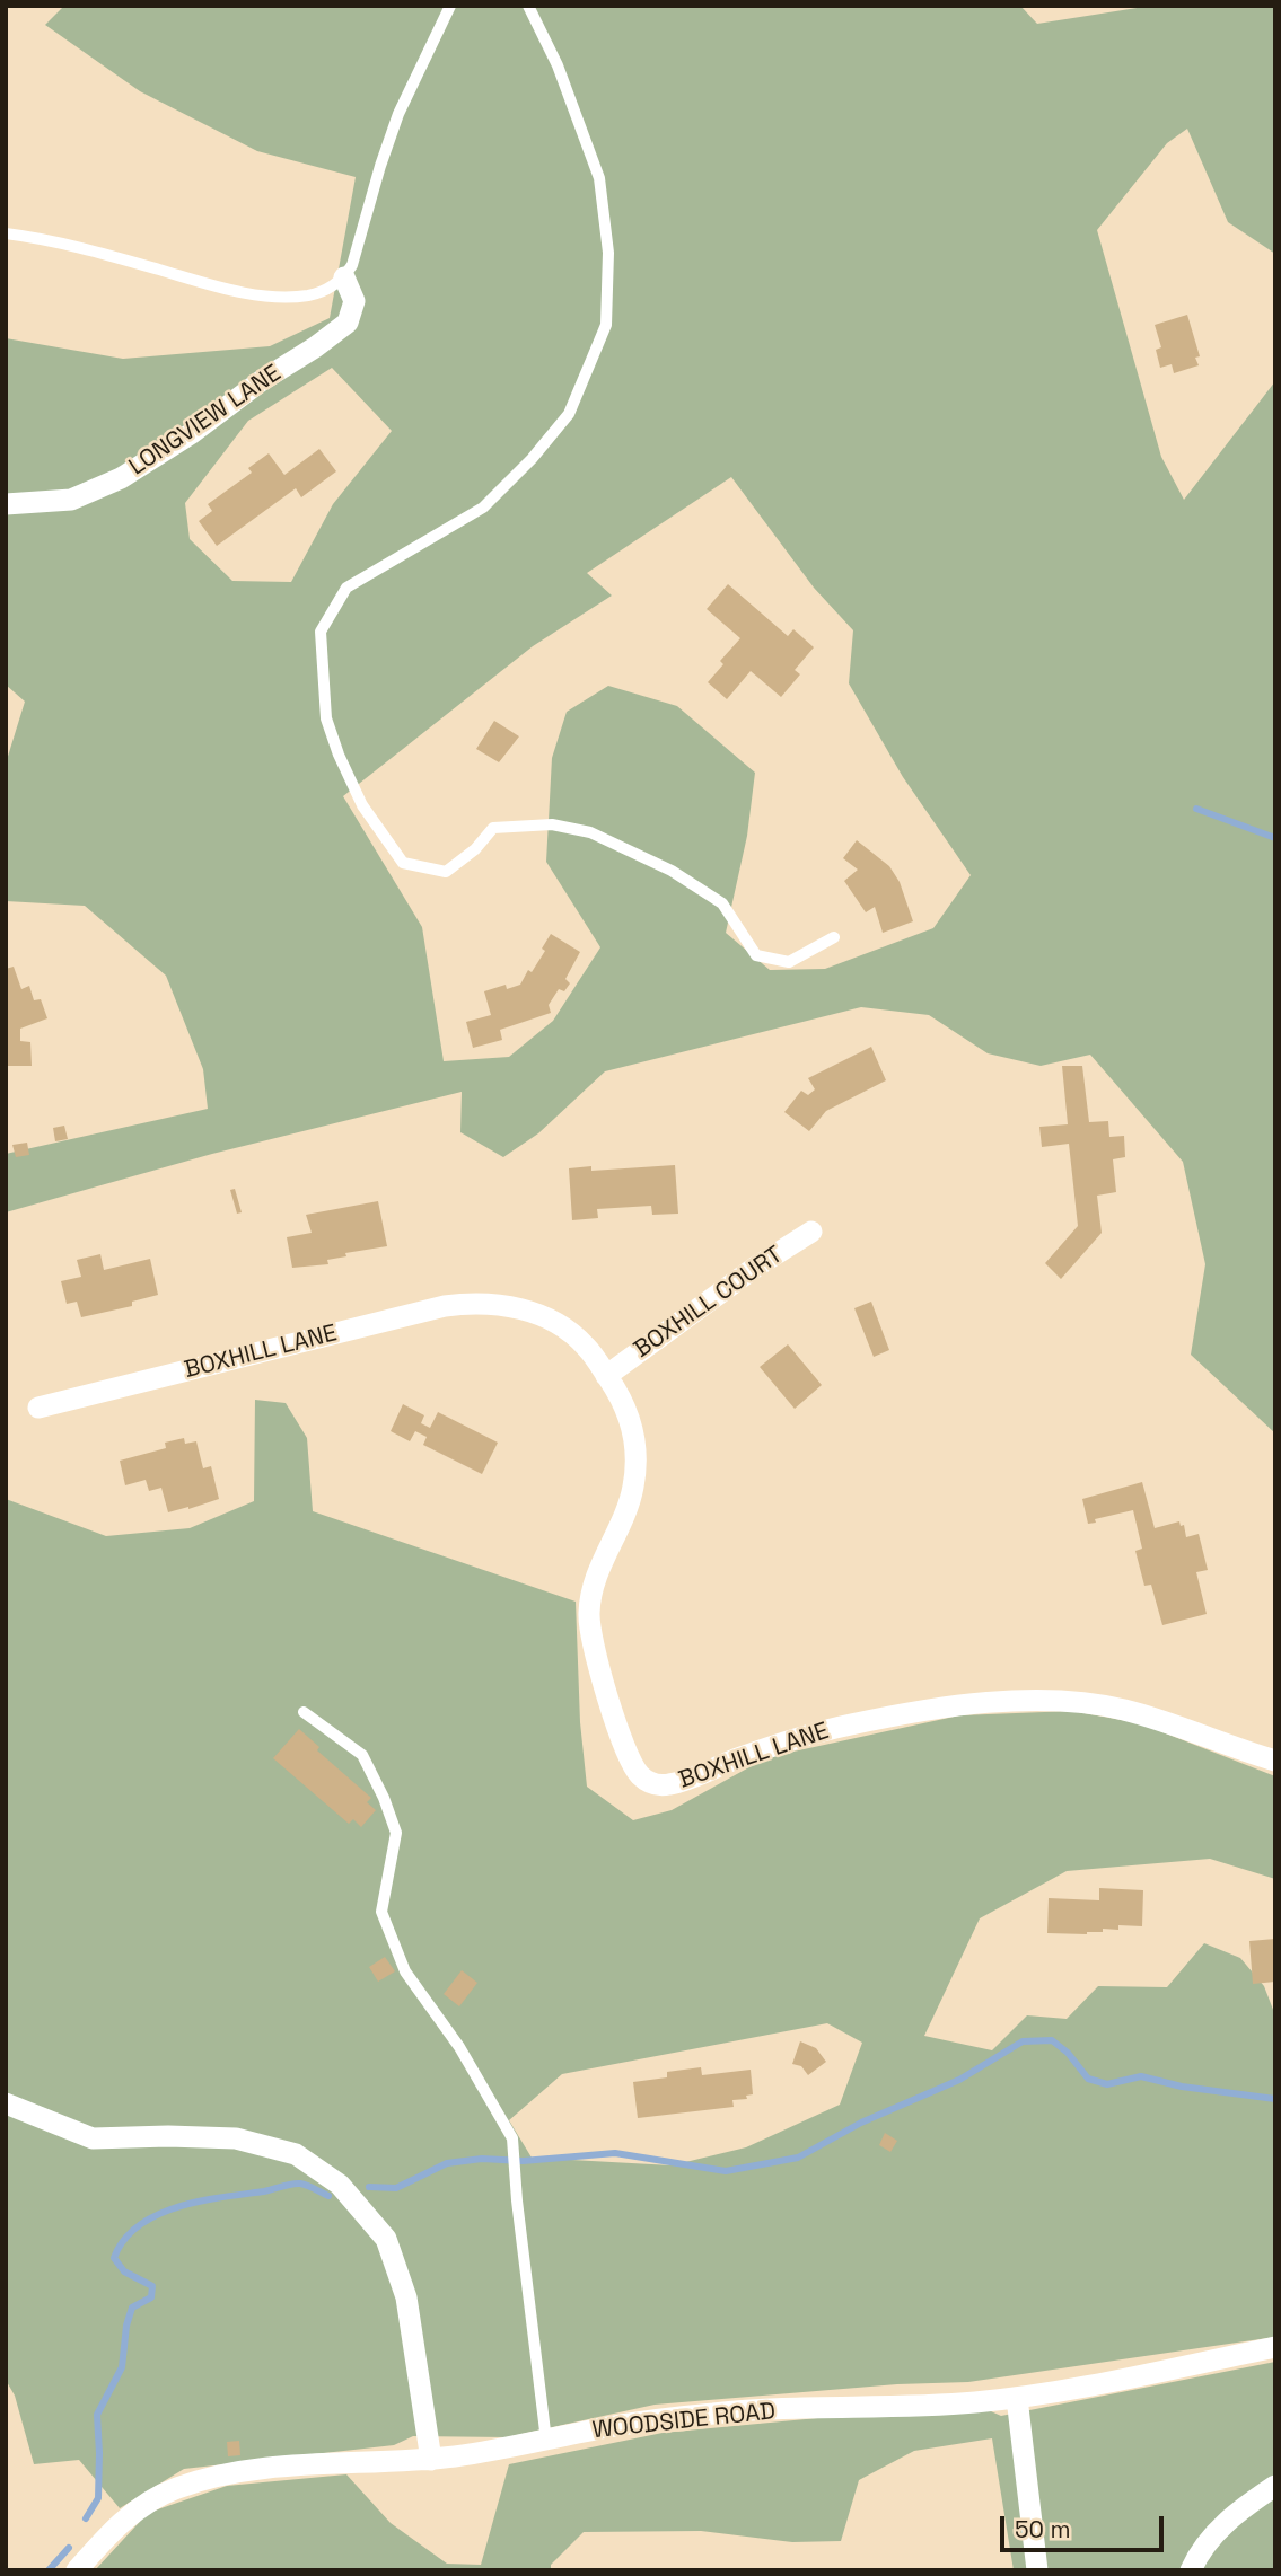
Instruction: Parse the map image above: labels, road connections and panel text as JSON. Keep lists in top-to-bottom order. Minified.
{"streets":{"street":["LONGVIEW LANE","BOXHILL COURT","BOXHILL LANE","WOODSIDE ROAD"]},"crossings":[["BOXHILL COURT","BOXHILL LANE"]],"scale_bar":"50 m"}
